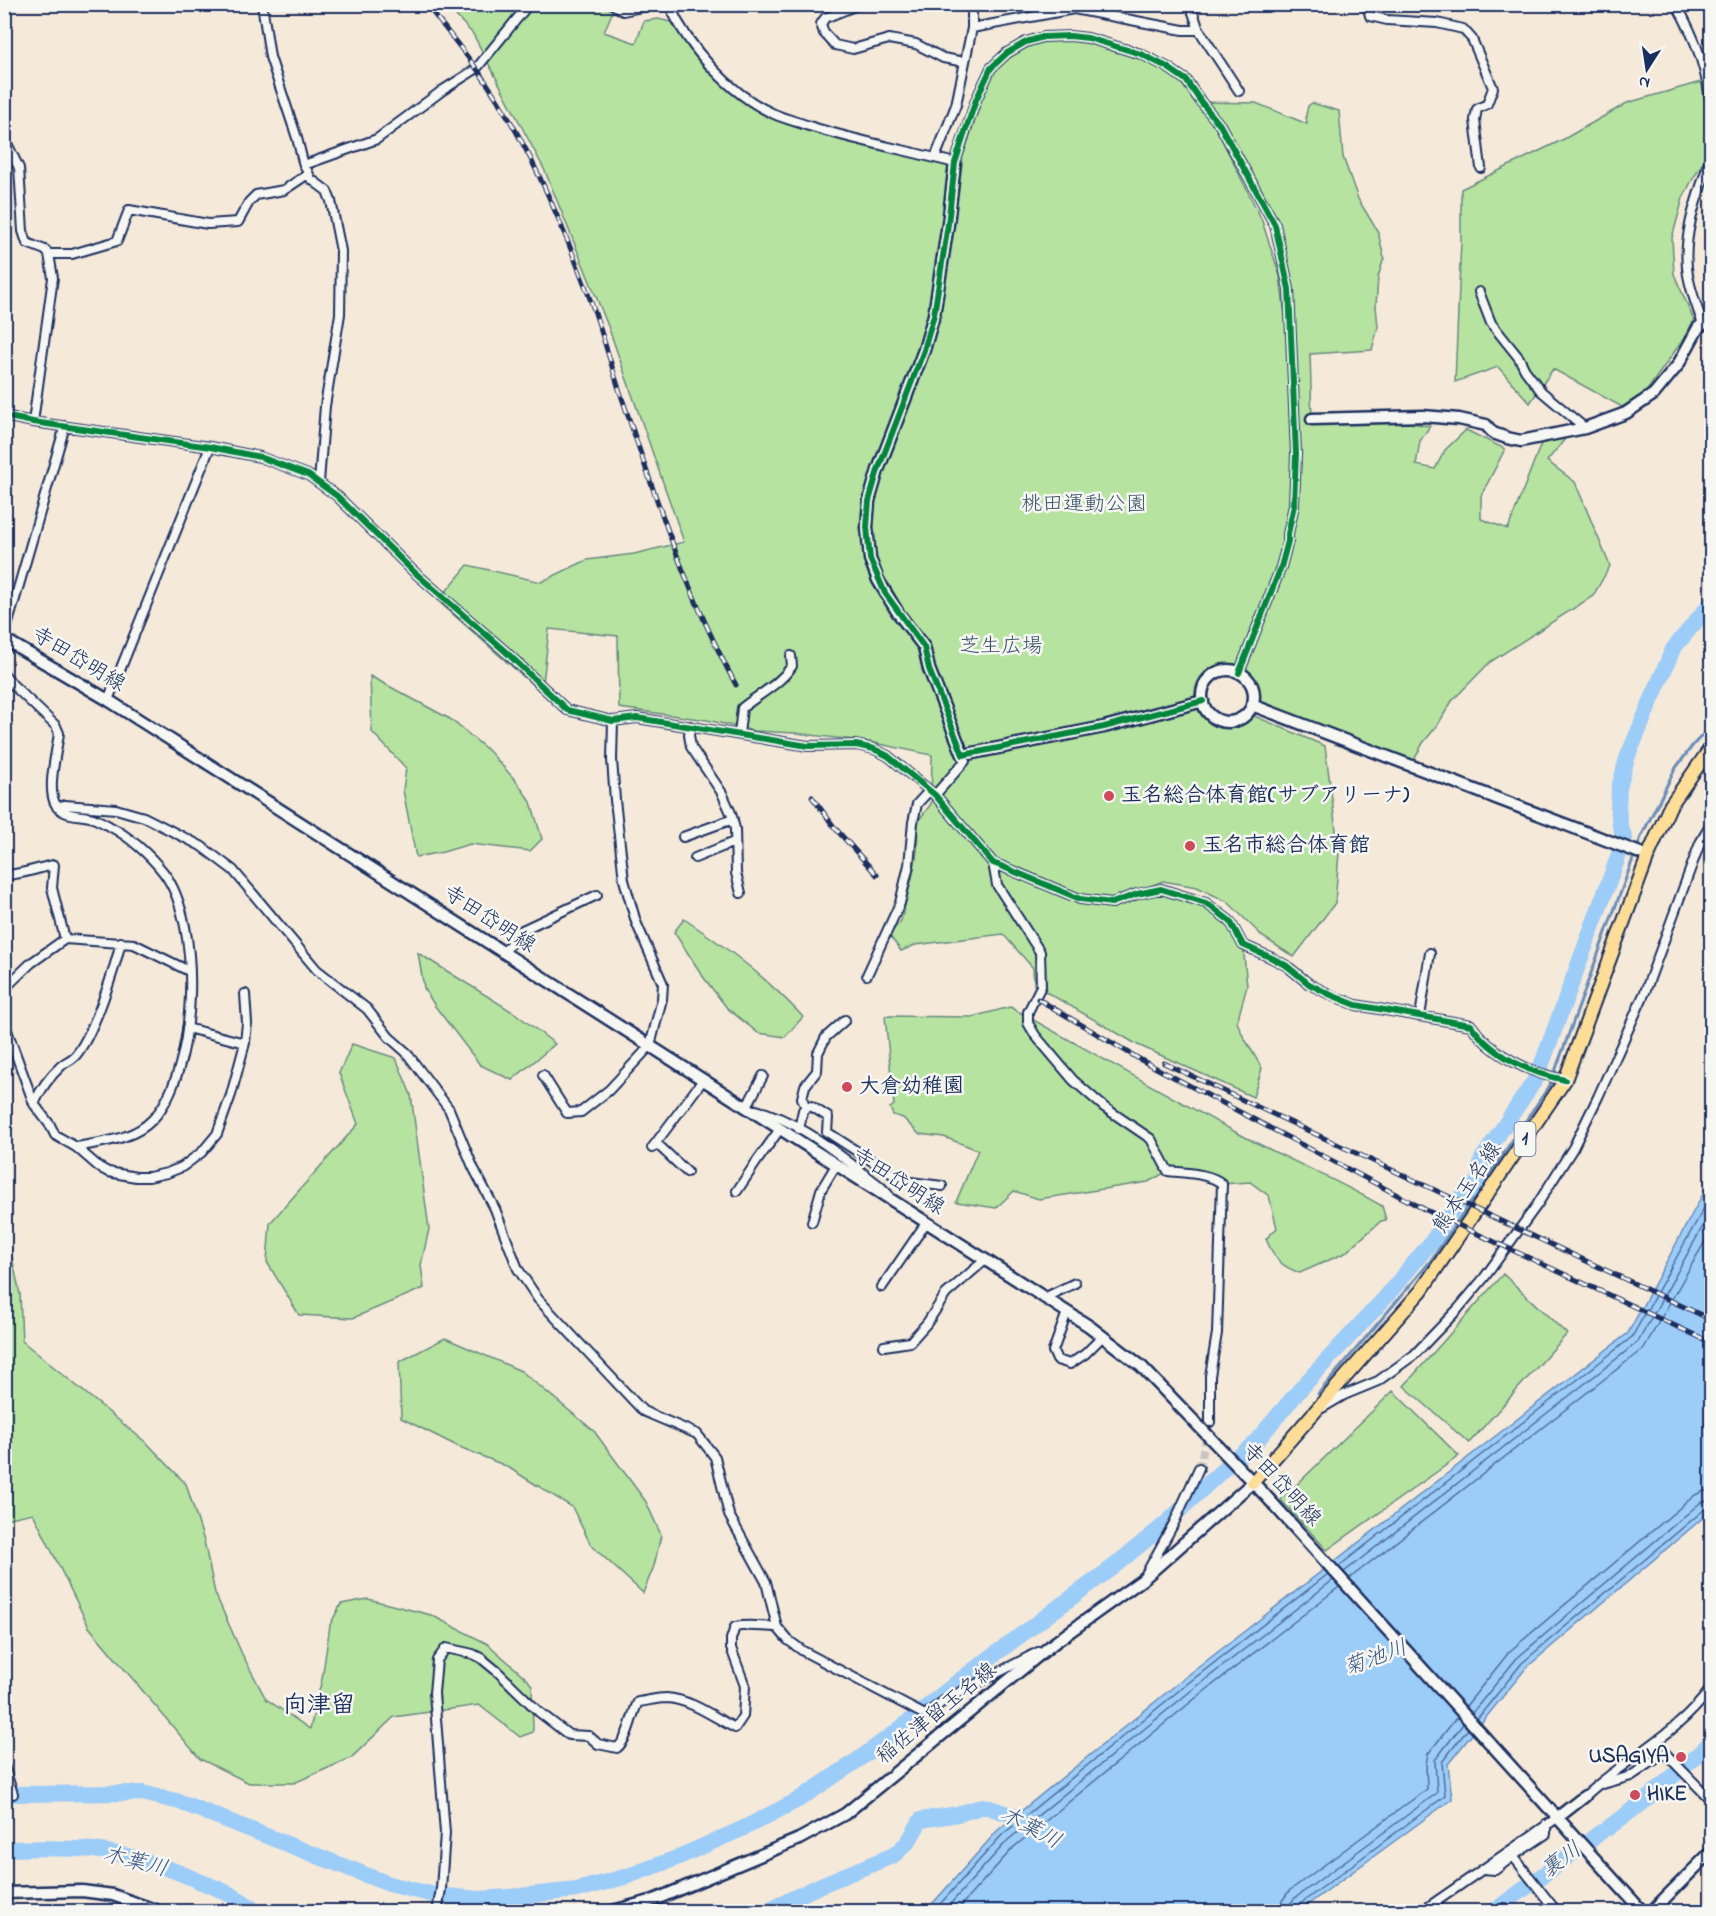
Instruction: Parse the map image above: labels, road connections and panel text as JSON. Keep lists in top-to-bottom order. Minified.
{"streets":{"main road":["寺田岱明線","1","熊本玉名線","稲佐津留玉名線"]},"crossings":[["寺田岱明線","熊本玉名線"],["寺田岱明線","稲佐津留玉名線"],["熊本玉名線","稲佐津留玉名線"]],"districts":["向津留"],"water":["菊池川","木葉川","裏川"],"parks":["桃田運動公園","芝生広場"],"places":["玉名総合体育館(サブアリーナ)","玉名市総合体育館","大倉幼稚園","USAGIYA","HIKE"],"north":"bottom"}
